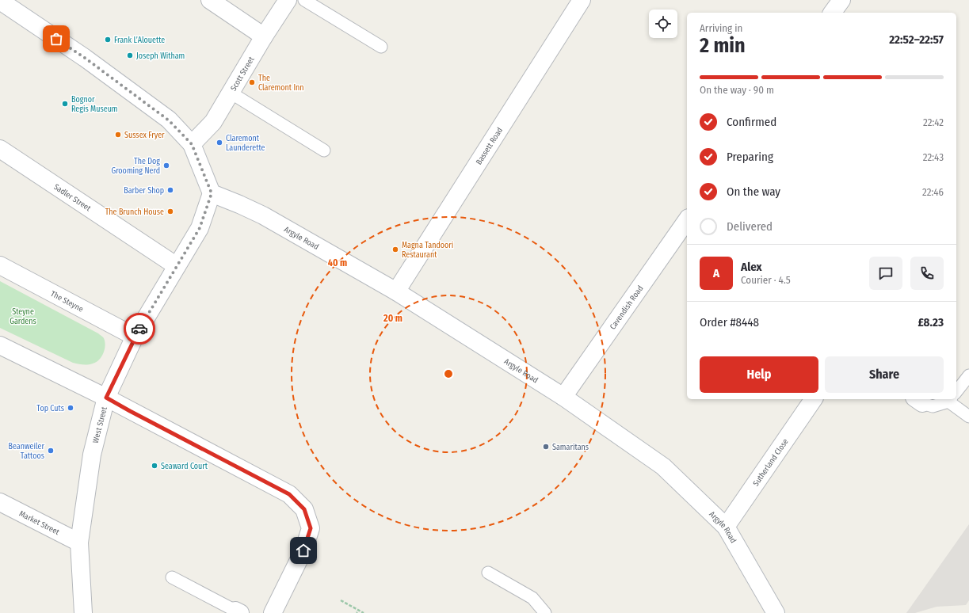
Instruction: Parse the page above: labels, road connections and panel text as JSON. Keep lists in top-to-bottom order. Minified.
{"streets":{"street":["Scott Street","Bassett Road","Sadler Street","Argyle Road","The Steyne","Cavendish Road","West Street","Sutherland Close","Market Street"]},"crossings":[["Bassett Road","Argyle Road"],["Sadler Street","West Street"],["Argyle Road","Cavendish Road"],["Argyle Road","West Street"],["Argyle Road","Sutherland Close"],["The Steyne","West Street"],["West Street","Market Street"]],"parks":["Steyne Gardens"],"places":["Frank L’Alouette","Joseph Witham","The Claremont Inn","Bognor Regis Museum","Sussex Fryer","Claremont Launderette","The Dog Grooming Nerd","Barber Shop","The Brunch House","Magna Tandoori Restaurant","Top Cuts","Samaritans","Beanweiler Tattoos","Seaward Court"],"page":{"heading":["2 min","Arriving in","22:52–22:57"],"panel":["Alex","Courier · 4.5","Order #8448","£8.23"],"bar":"On the way · 90 m","list":[["Confirmed","22:42"],["Preparing","22:43"],["On the way","22:46"],"Delivered"],"round":"A","buttons":["Help","Share"]},"rings":["40 m","20 m"]}
